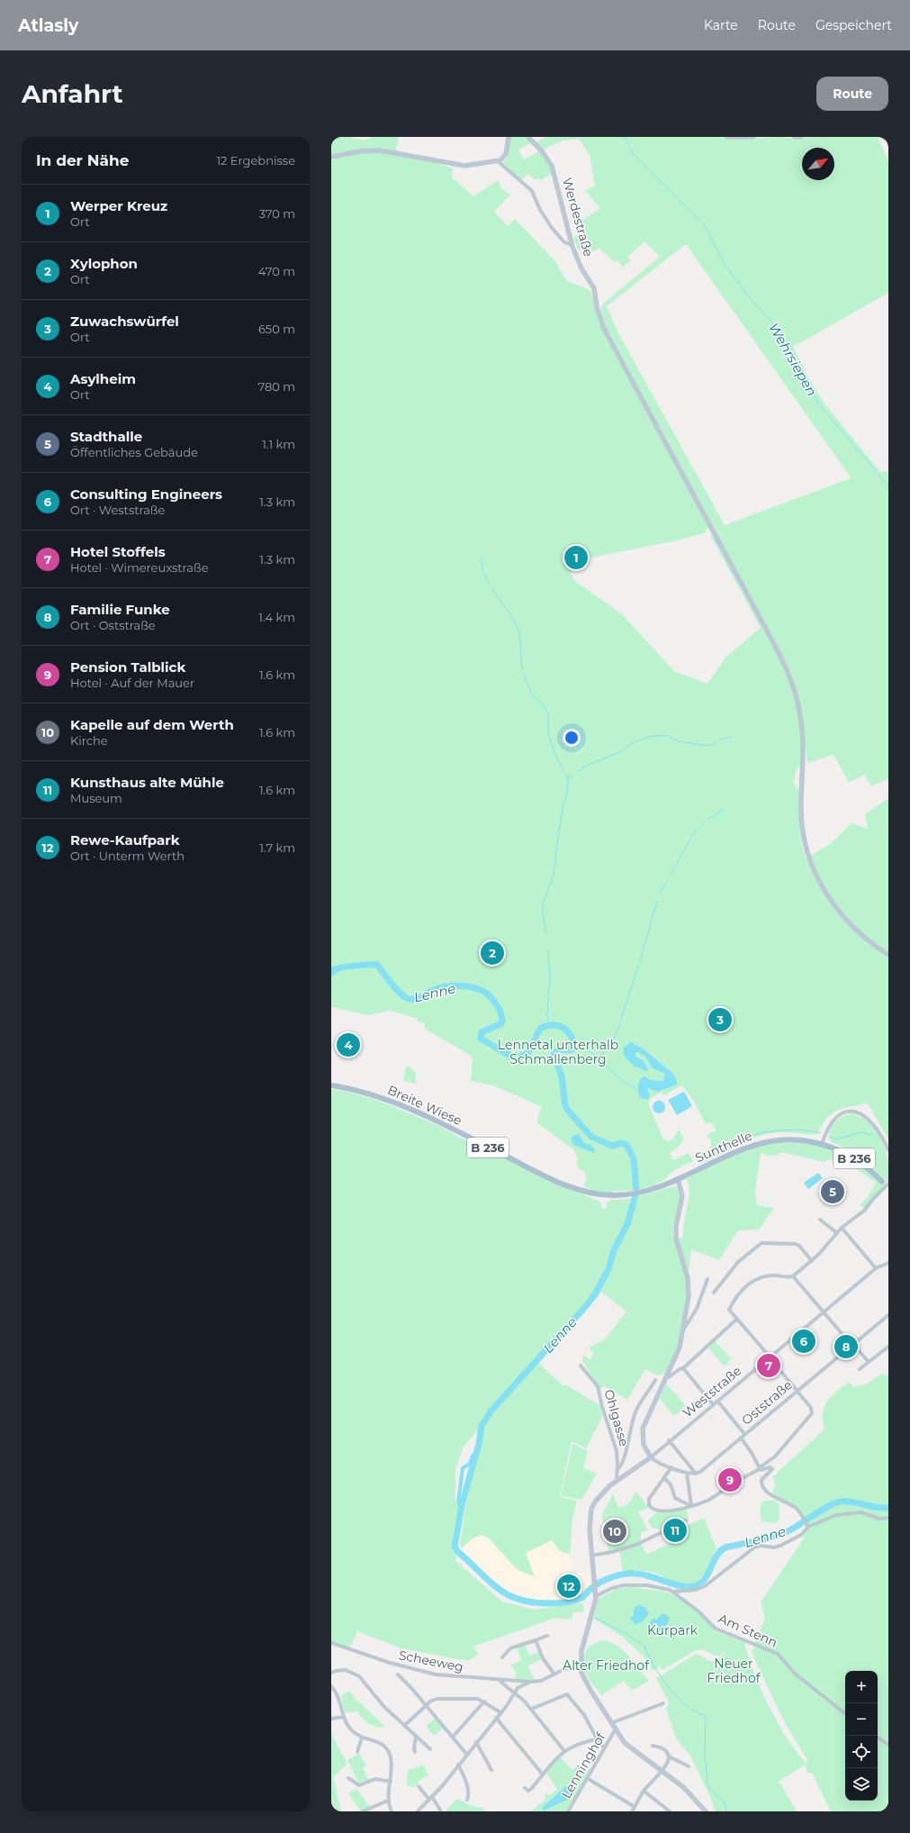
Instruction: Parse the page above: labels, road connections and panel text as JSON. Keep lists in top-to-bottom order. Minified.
{"streets":{"main road":["Breite Wiese","Sunthelle","B 236"],"street":["Werdestraße","Weststraße","Oststraße","Ohlgasse","Am Stenn","Scheeweg","Lenninghof"]},"crossings":[["Breite Wiese","Sunthelle"],["Sunthelle","B 236"]],"water":["Wehrsiepen","Lenne"],"parks":["Lennetal unterhalb Schmallenberg","Kurpark","Neuer Friedhof","Alter Friedhof"],"north":"top right","page":{"header":"Atlasly","nav":["Karte","Route","Gespeichert"],"buttons":"Route","title":"Anfahrt","heading":["In der Nähe","12 Ergebnisse"],"list":[{"mark":"1","name":"Werper Kreuz","note":"Ort","value":"370 m"},{"mark":"2","name":"Xylophon","note":"Ort","value":"470 m"},{"mark":"3","name":"Zuwachswürfel","note":"Ort","value":"650 m"},{"mark":"4","name":"Asylheim","note":"Ort","value":"780 m"},{"mark":"5","name":"Stadthalle","note":"Öffentliches Gebäude","value":"1.1 km"},{"mark":"6","name":"Consulting Engineers","note":"Ort · Weststraße","value":"1.3 km"},{"mark":"7","name":"Hotel Stoffels","note":"Hotel · Wimereuxstraße","value":"1.3 km"},{"mark":"8","name":"Familie Funke","note":"Ort · Oststraße","value":"1.4 km"},{"mark":"9","name":"Pension Talblick","note":"Hotel · Auf der Mauer","value":"1.6 km"},{"mark":"10","name":"Kapelle auf dem Werth","note":"Kirche","value":"1.6 km"},{"mark":"11","name":"Kunsthaus alte Mühle","note":"Museum","value":"1.6 km"},{"mark":"12","name":"Rewe-Kaufpark","note":"Ort · Unterm Werth","value":"1.7 km"}],"pins":["1","2","3","4","5","6","8","7","9","11","10","12"],"map_buttons":["+","−"]}}
